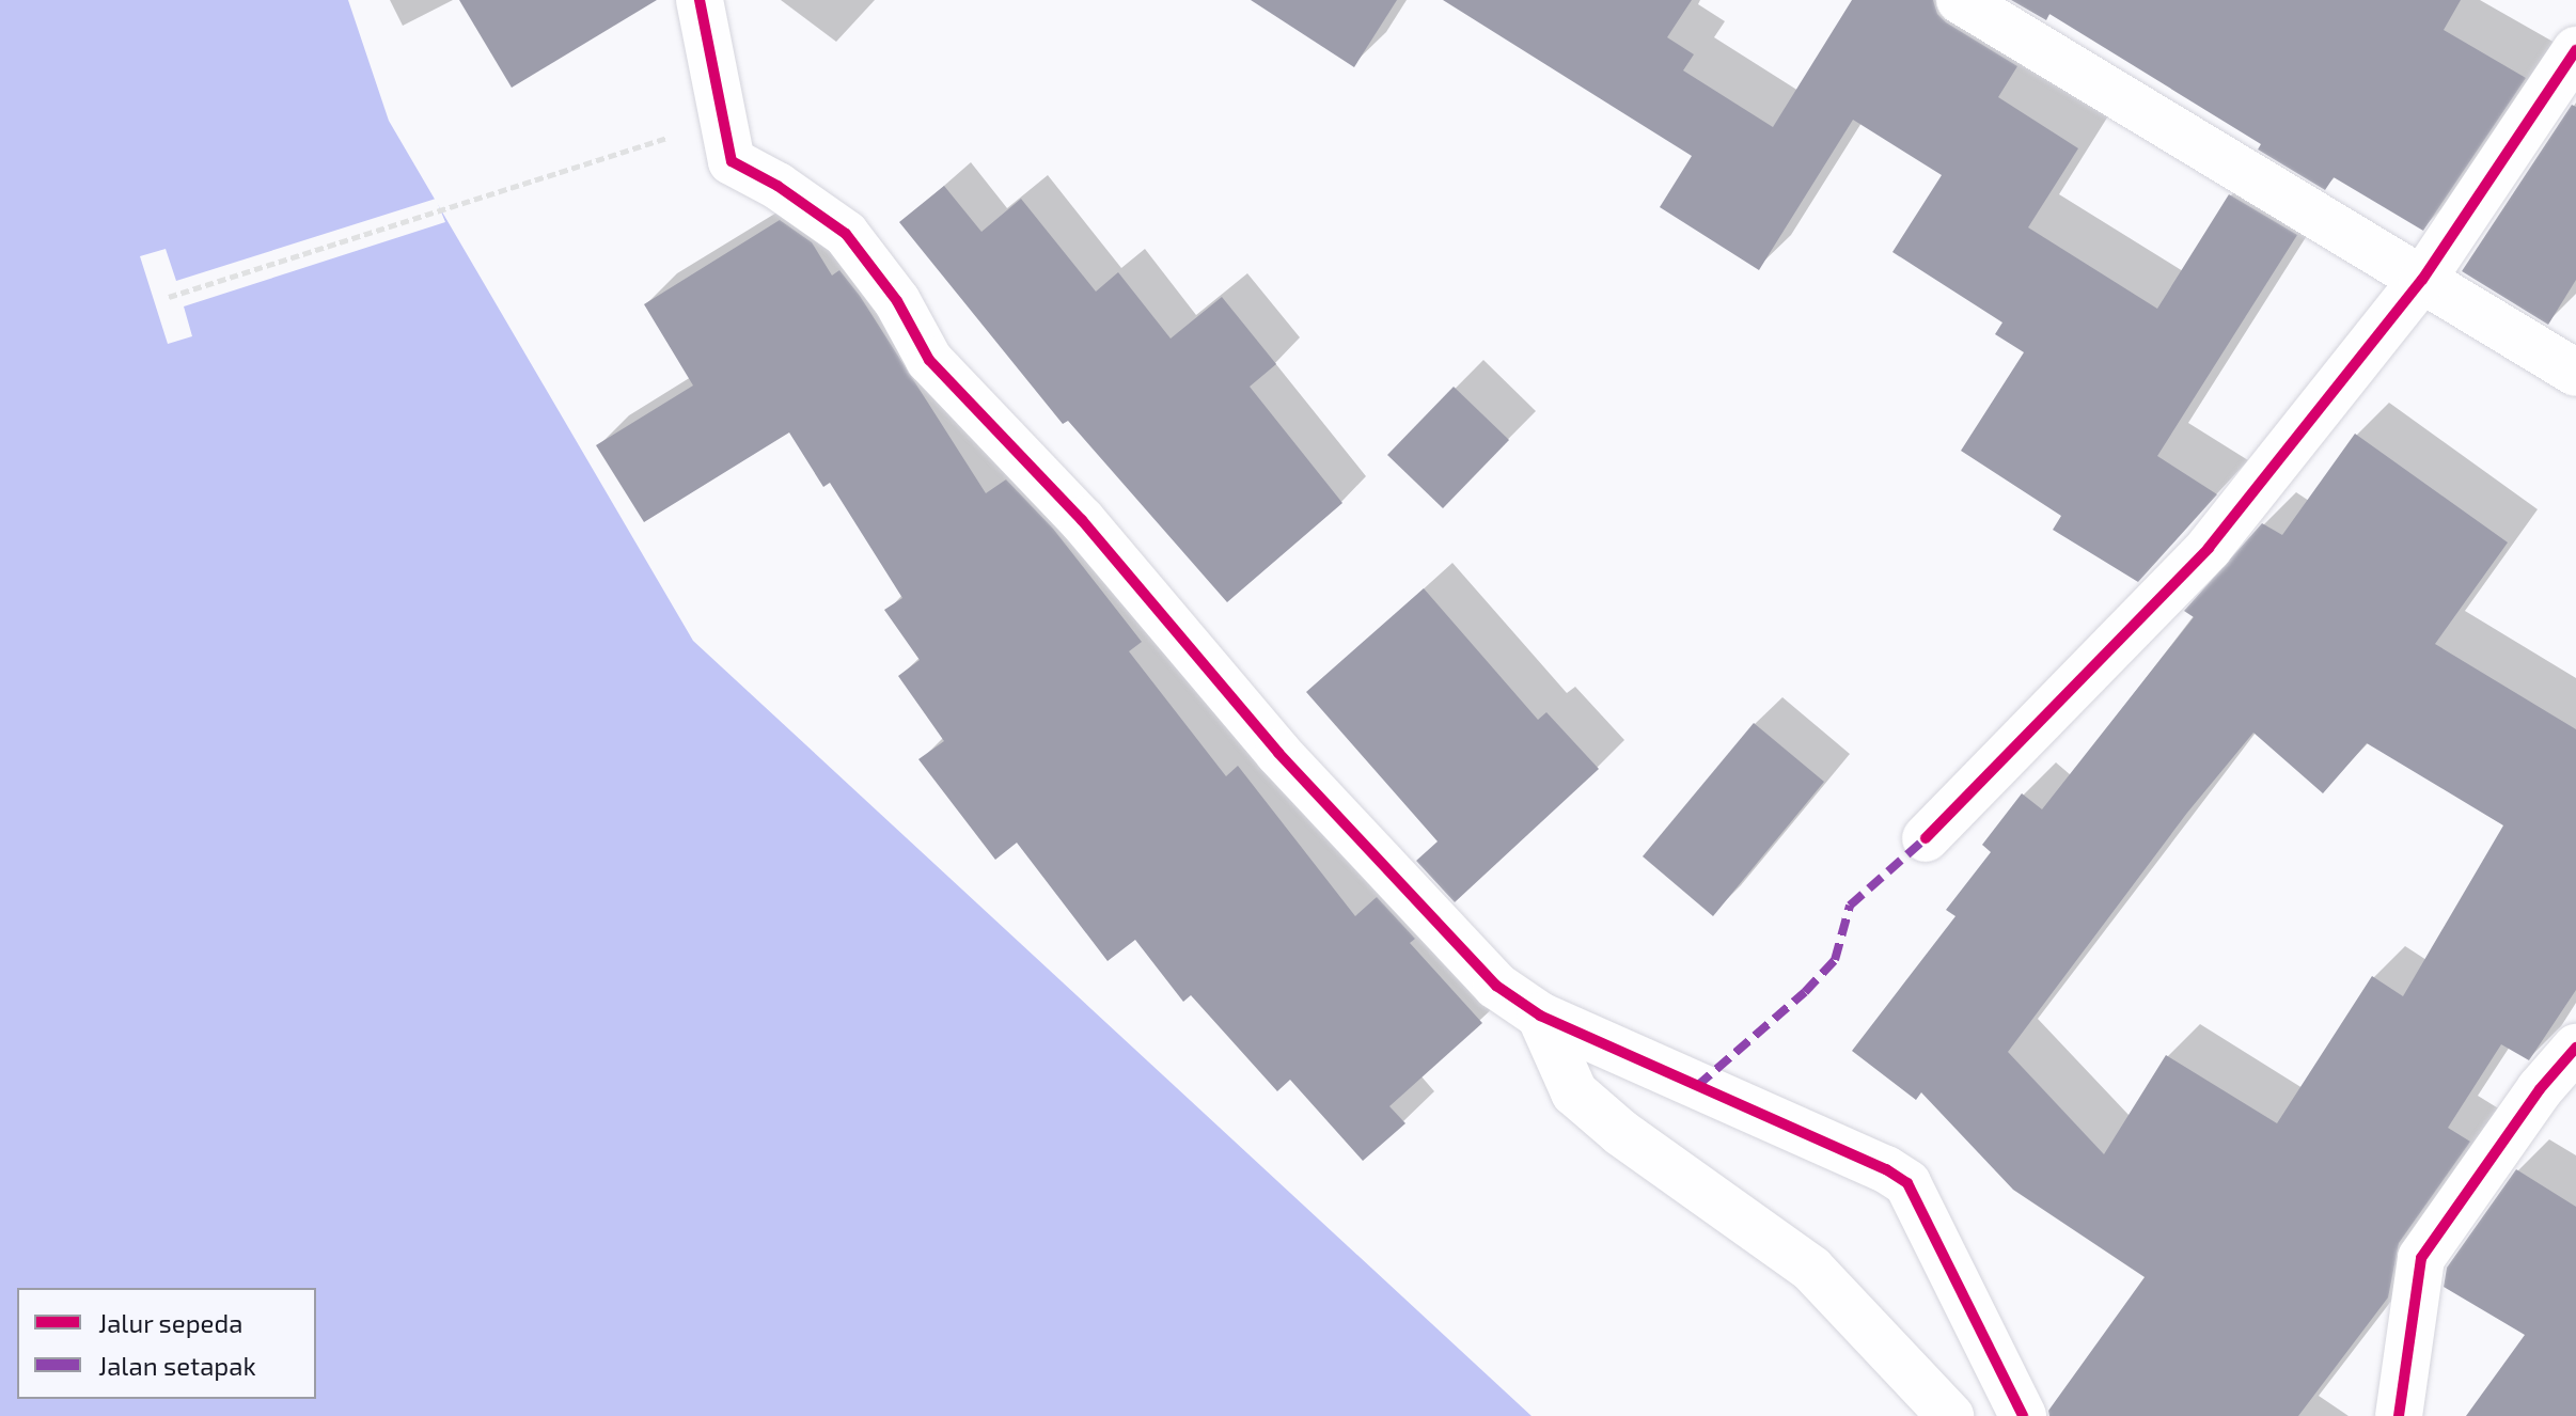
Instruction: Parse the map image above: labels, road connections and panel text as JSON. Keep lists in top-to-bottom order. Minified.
{"legend":["Jalur sepeda","Jalan setapak"]}
